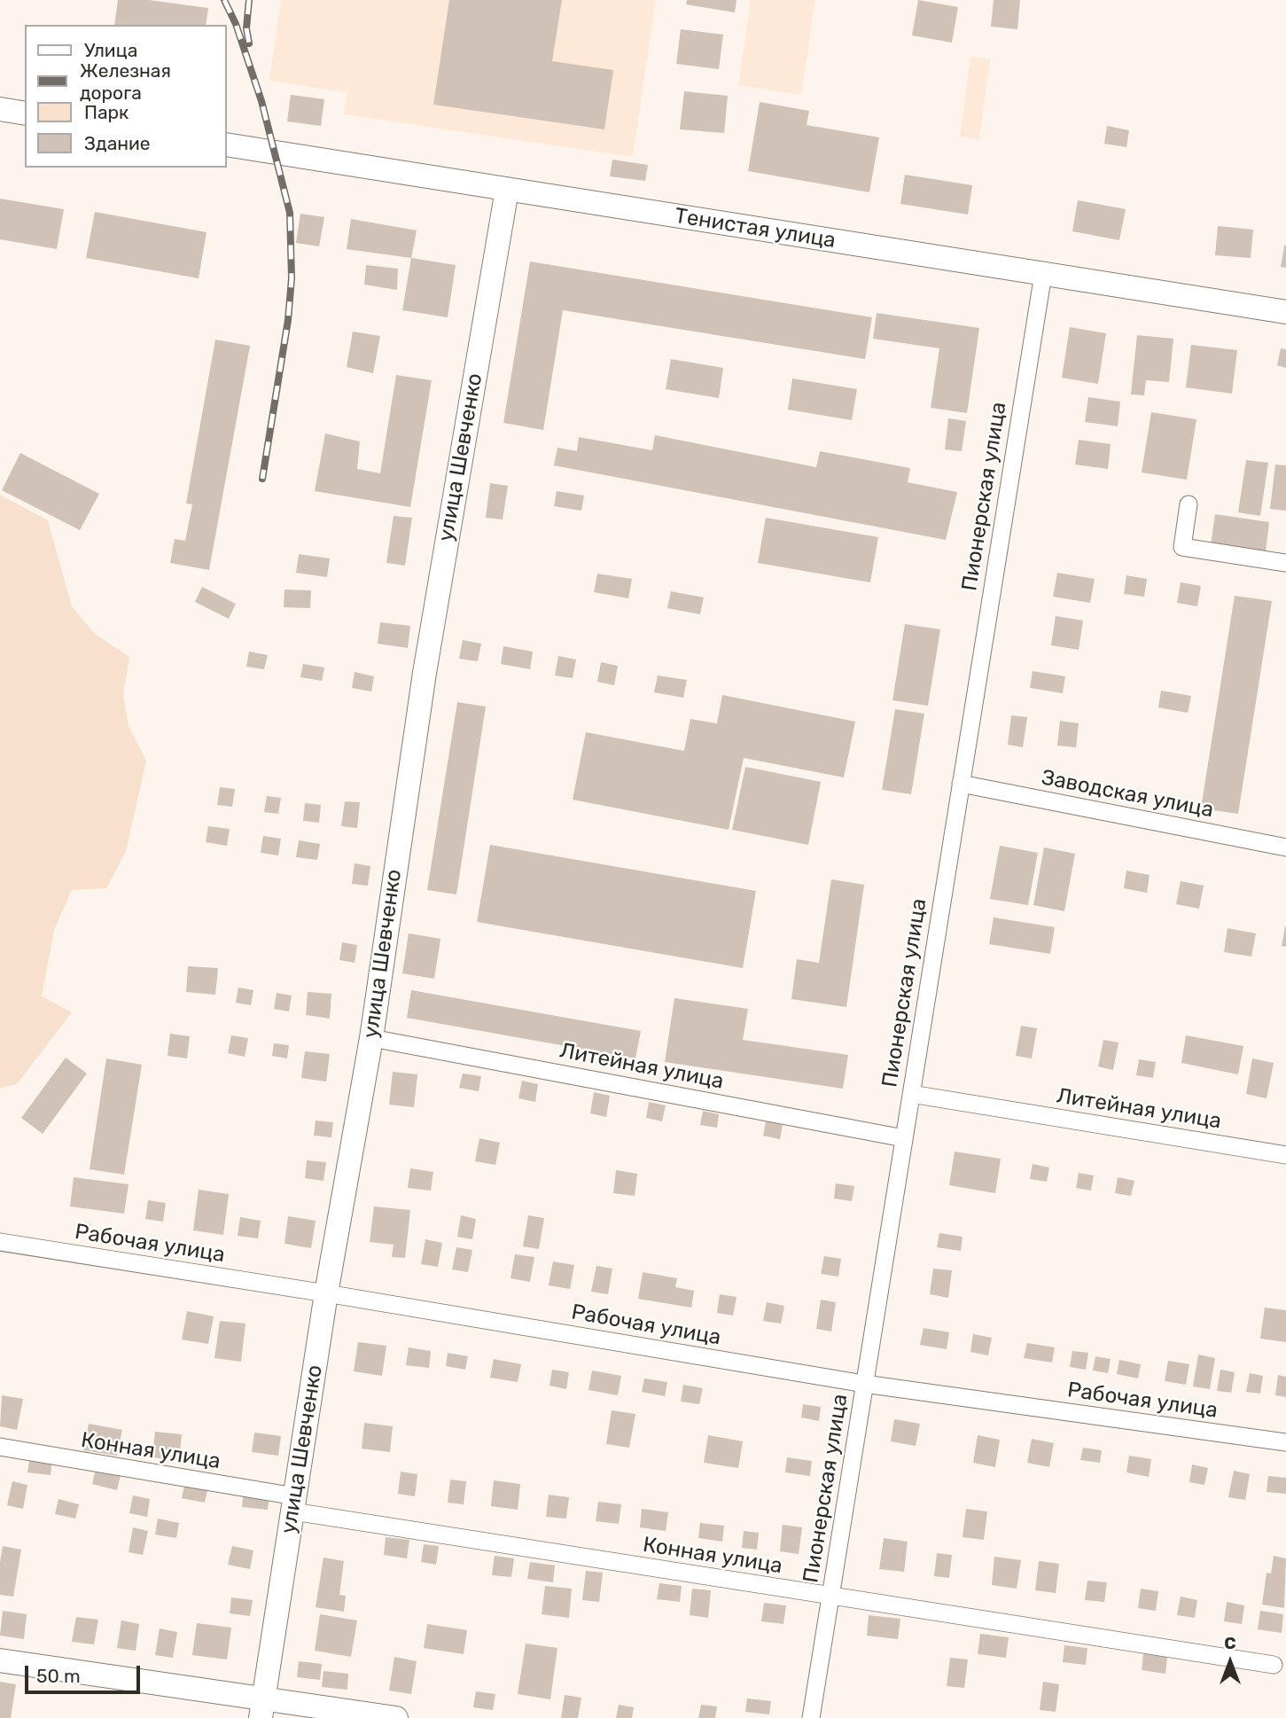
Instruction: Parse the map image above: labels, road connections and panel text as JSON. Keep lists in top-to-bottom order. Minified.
{"streets":{"street":["Тенистая улица","улица Шевченко","Пионерская улица","Заводская улица","Литейная улица","Рабочая улица","Конная улица"]},"crossings":[["Тенистая улица","улица Шевченко"],["Тенистая улица","Пионерская улица"],["улица Шевченко","Литейная улица"],["улица Шевченко","Рабочая улица"],["улица Шевченко","Конная улица"],["Пионерская улица","Заводская улица"],["Пионерская улица","Литейная улица"],["Пионерская улица","Рабочая улица"],["Пионерская улица","Конная улица"]],"legend":["Улица","Железная дорога","Парк","Здание"],"scale_bar":"50 m","north":"top"}
